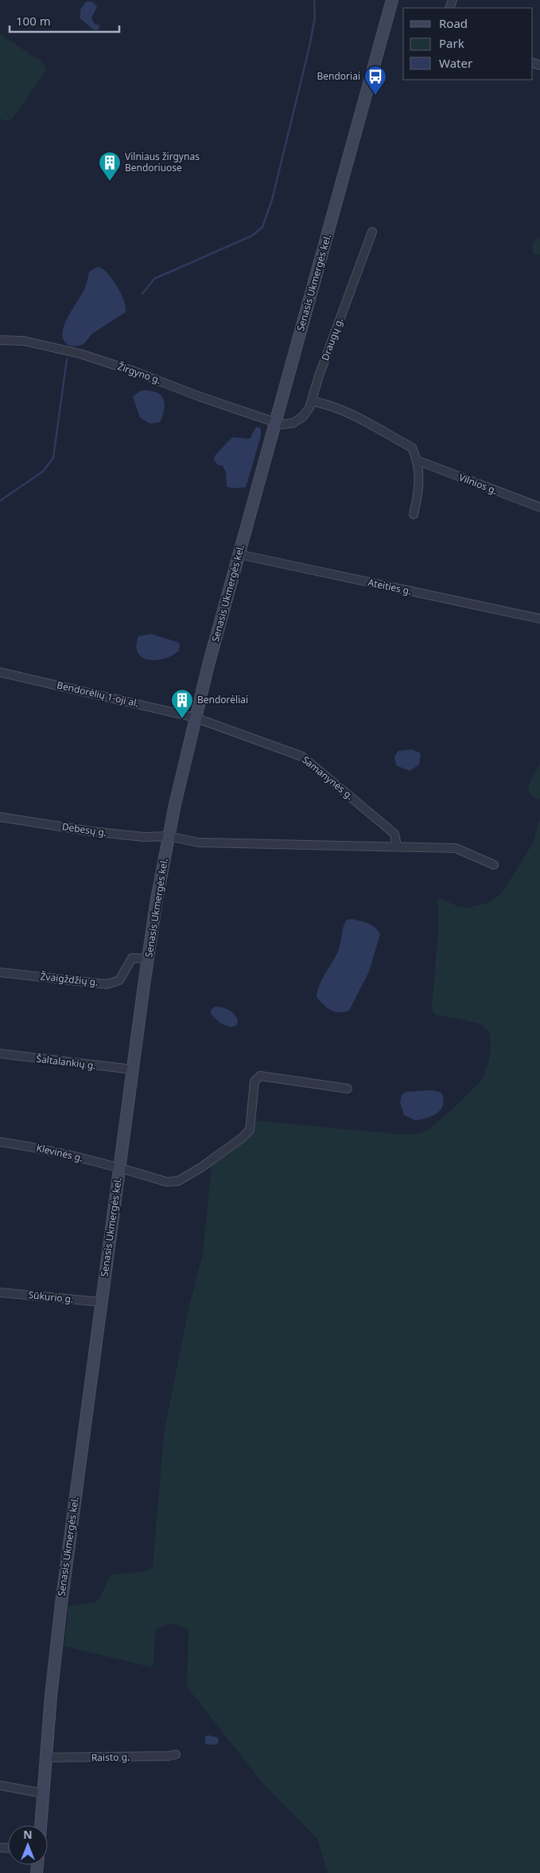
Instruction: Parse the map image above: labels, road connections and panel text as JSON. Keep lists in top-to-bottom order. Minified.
{"streets":{"main road":["Senasis Ukmergės kel."],"street":["Draugų g.","Žirgyno g.","Vilnios g.","Ateities g.","Bendorėlių 1-oji al.","Samanynės g.","Debesų g.","Žvaigždžių g.","Šaltalankių g.","Klevinės g.","Sūkurio g.","Raisto g."]},"crossings":[["Senasis Ukmergės kel.","Draugų g."],["Senasis Ukmergės kel.","Žirgyno g."],["Senasis Ukmergės kel.","Ateities g."],["Senasis Ukmergės kel.","Bendorėlių 1-oji al."],["Senasis Ukmergės kel.","Samanynės g."],["Senasis Ukmergės kel.","Debesų g."],["Senasis Ukmergės kel.","Žvaigždžių g."],["Senasis Ukmergės kel.","Šaltalankių g."],["Senasis Ukmergės kel.","Klevinės g."],["Senasis Ukmergės kel.","Sūkurio g."],["Senasis Ukmergės kel.","Raisto g."],["Draugų g.","Žirgyno g."],["Bendorėlių 1-oji al.","Samanynės g."]],"places":{"bus stop":["Bendoriai"],"building":["Vilniaus žirgynas Bendoriuose","Bendorėliai"]},"legend":["Road","Park","Water"],"scale_bar":"100 m","north":"top"}
